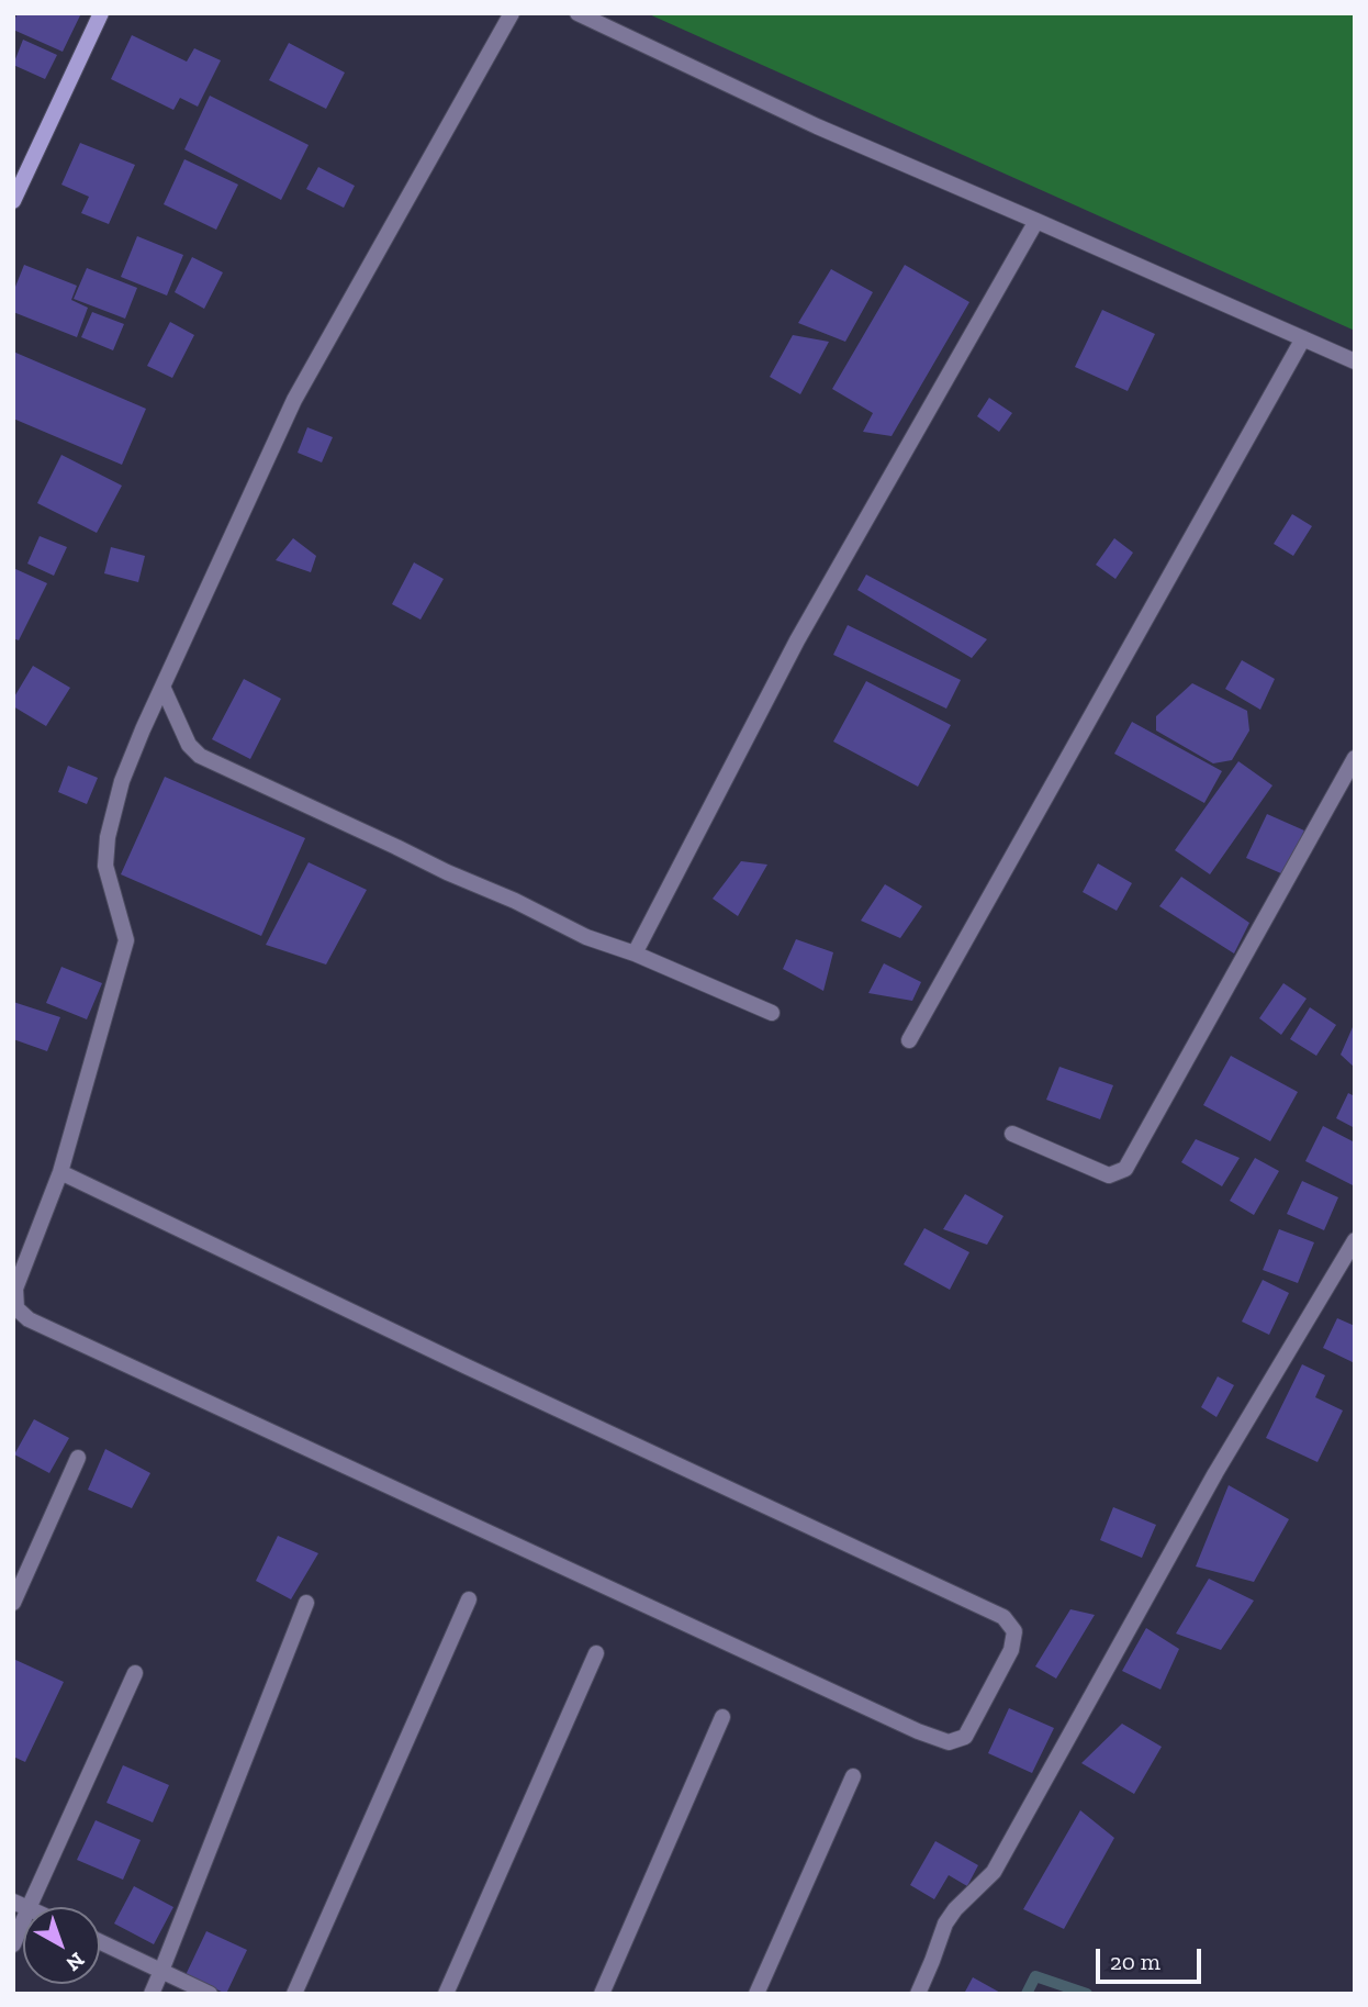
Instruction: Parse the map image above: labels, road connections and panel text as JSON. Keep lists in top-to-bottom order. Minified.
{"scale_bar":"20 m","north":"bottom right"}
